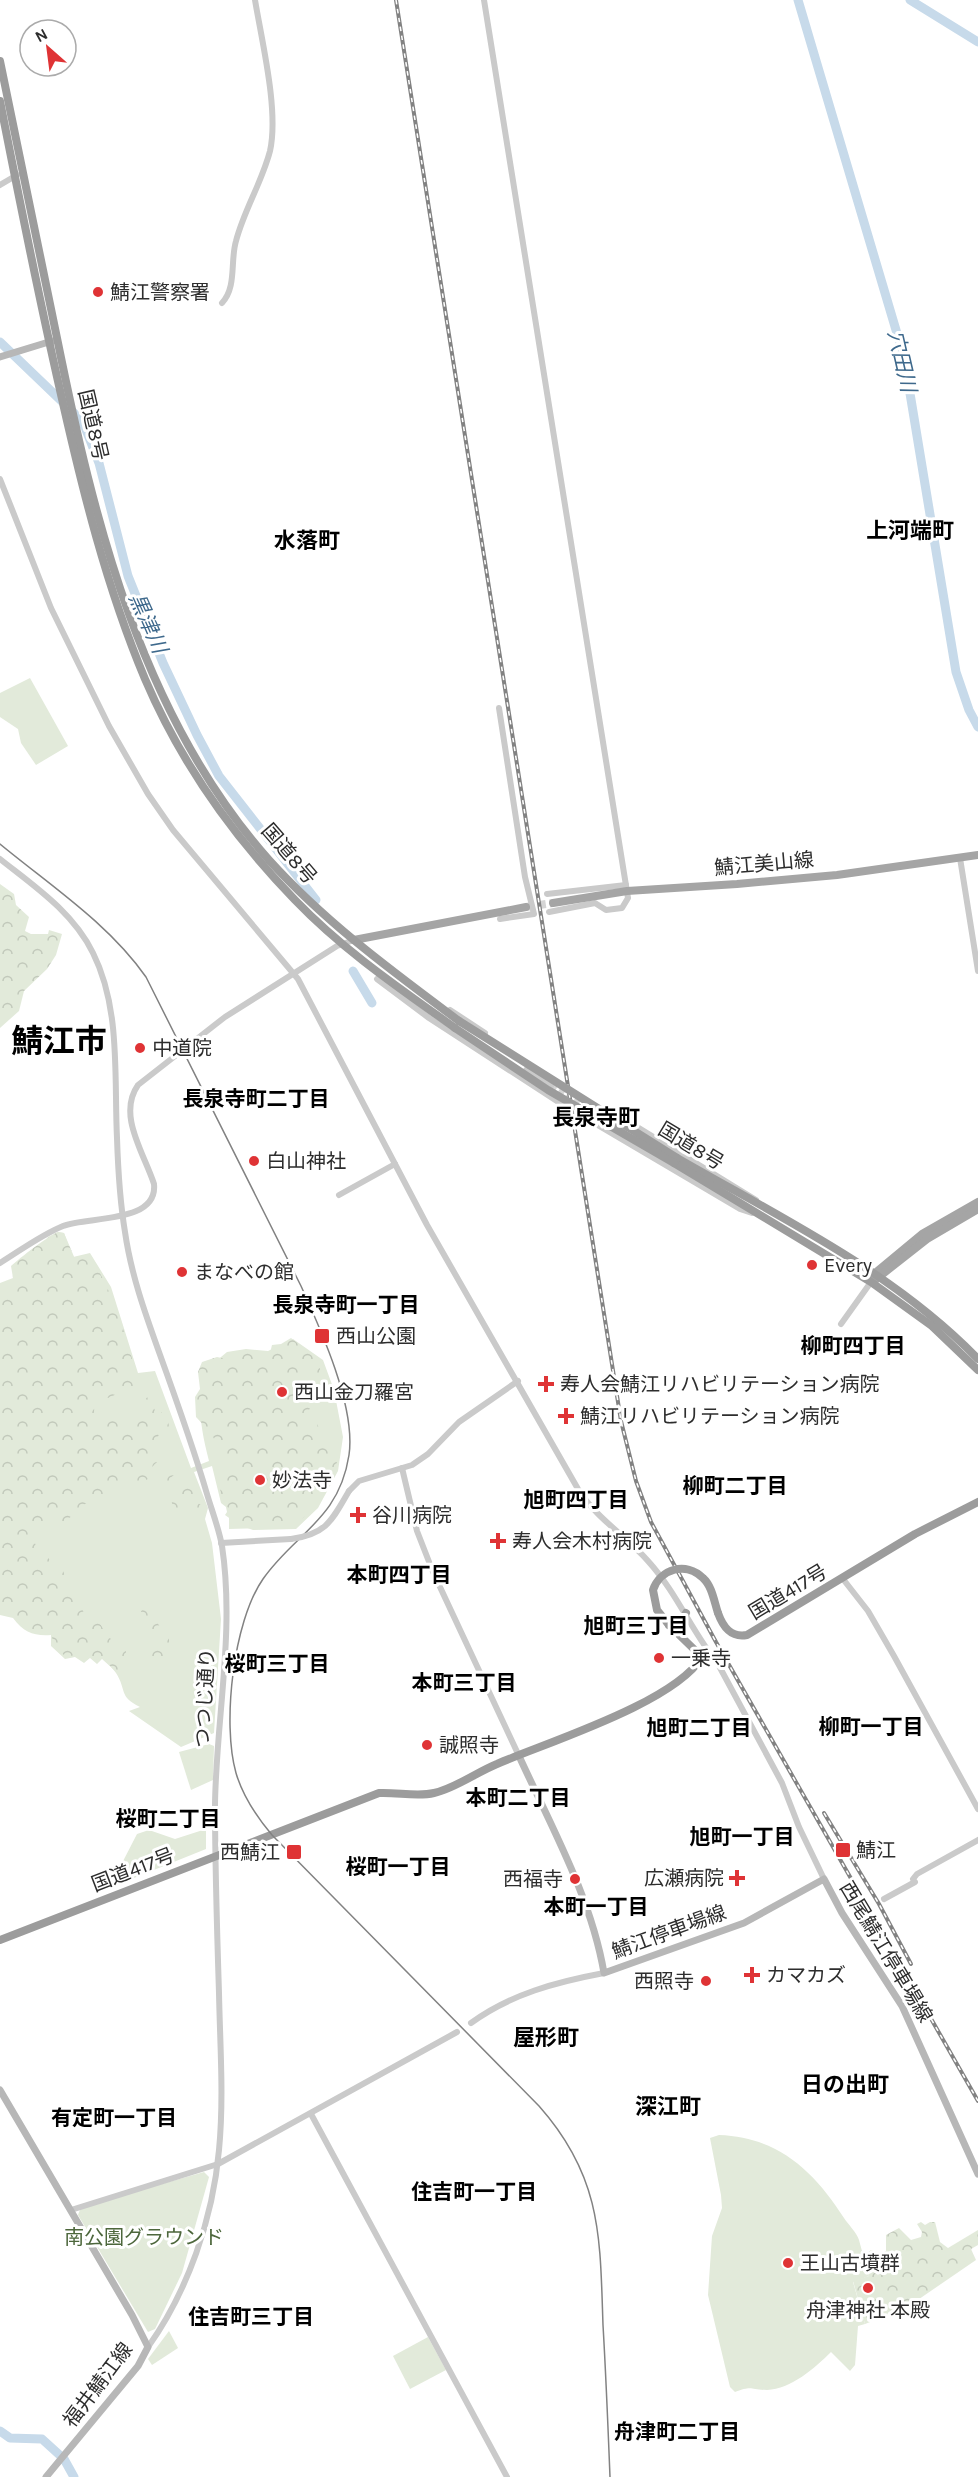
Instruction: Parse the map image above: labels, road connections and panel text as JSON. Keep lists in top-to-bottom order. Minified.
{"streets":{"highway":["国道8号","国道417号"],"main road":["鯖江美山線","鯖江停車場線","西尾鯖江停車場線","福井鯖江線"],"street":["つつじ通り"]},"crossings":[["国道417号","つつじ通り"],["国道417号","鯖江停車場線"],["つつじ通り","福井鯖江線"],["鯖江停車場線","西尾鯖江停車場線"]],"districts":["上河端町","水落町","鯖江市","長泉寺町二丁目","長泉寺町","長泉寺町一丁目","柳町四丁目","柳町二丁目","旭町四丁目","本町四丁目","旭町三丁目","桜町三丁目","本町三丁目","柳町一丁目","旭町二丁目","本町二丁目","桜町二丁目","旭町一丁目","桜町一丁目","本町一丁目","屋形町","日の出町","深江町","有定町一丁目","住吉町一丁目","住吉町三丁目","舟津町二丁目"],"water":["穴田川","黒津川"],"parks":["南公園グラウンド"],"places":{"other":["鯖江警察署","中道院","白山神社","Every","まなべの館","西山金刀羅宮","妙法寺","一乗寺","誠照寺","西福寺","西照寺","王山古墳群","舟津神社 本殿"],"transit":["西山公園","鯖江","西鯖江"],"health":["寿人会鯖江リハビリテーション病院","鯖江リハビリテーション病院","谷川病院","寿人会木村病院","広瀬病院","カマカズ"]},"north":"top left"}
